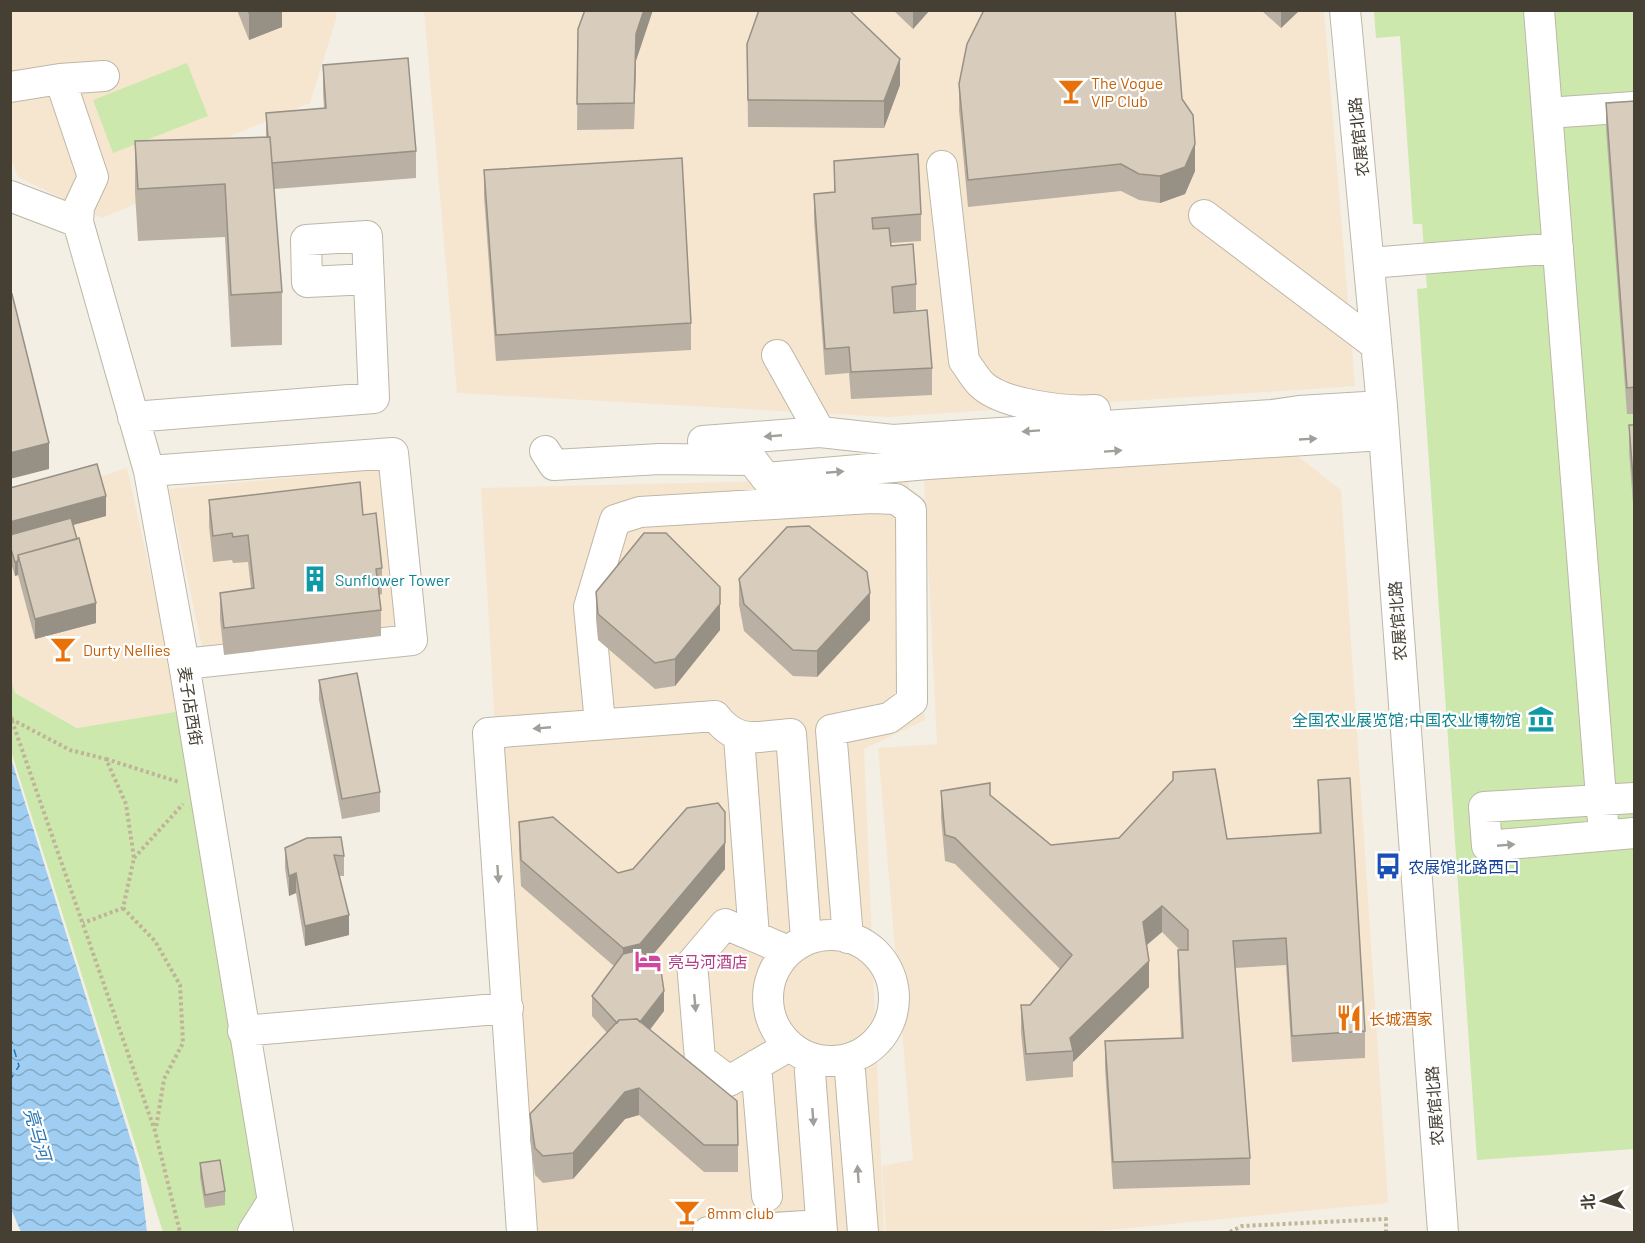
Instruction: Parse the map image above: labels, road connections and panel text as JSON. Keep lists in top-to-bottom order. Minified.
{"streets":{"street":["农展馆北路","麦子店西街"]},"water":["亮马河"],"places":{"bar":["The Vogue VIP Club","Durty Nellies","8mm club"],"building":["Sunflower Tower"],"museum":["全国农业展览馆;中国农业博物馆"],"bus stop":["农展馆北路西口"],"hotel":["亮马河酒店"],"restaurant":["长城酒家"]},"north":"left"}
